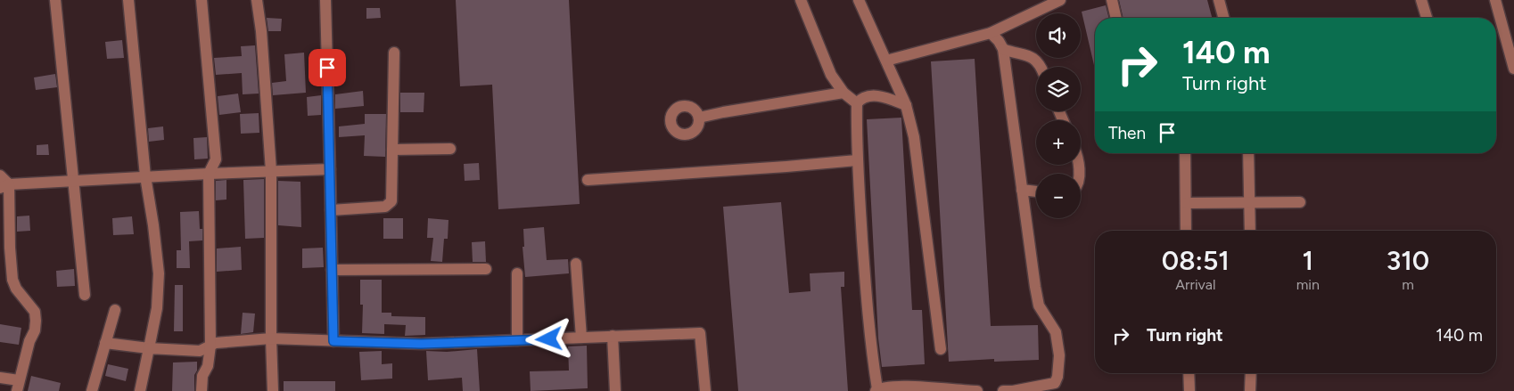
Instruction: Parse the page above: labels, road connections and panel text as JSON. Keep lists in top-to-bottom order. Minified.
{"page":{"map_buttons":["+","−"],"turn":["140 m","Turn right"],"then":"Then","eta":["08:51","Arrival","1","min","310","m"],"list":[{"name":"Turn right","value":"140 m"}]}}
